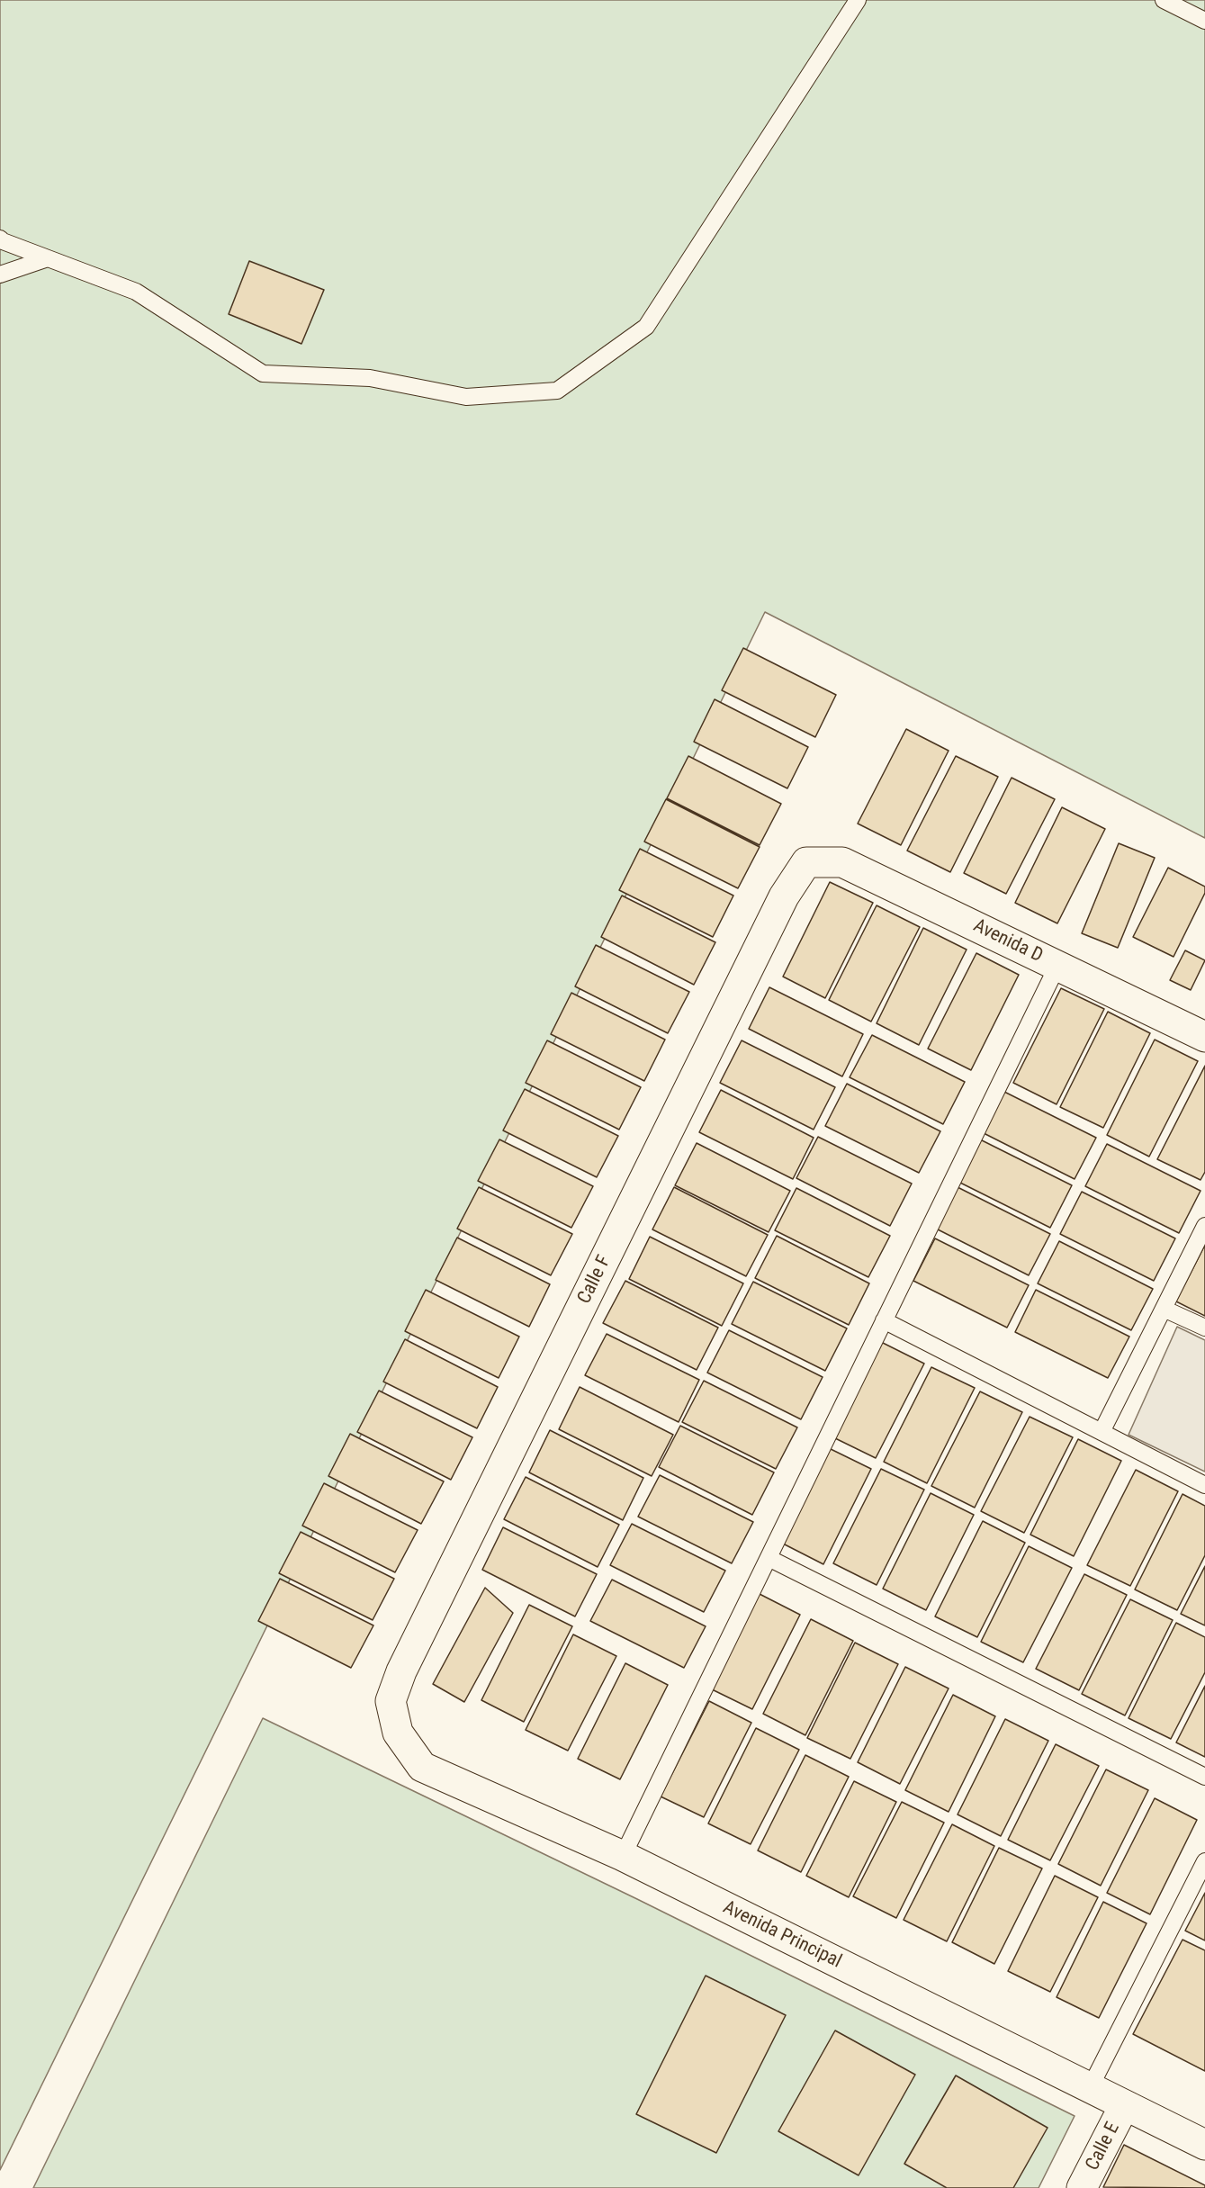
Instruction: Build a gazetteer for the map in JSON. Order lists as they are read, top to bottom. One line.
{"streets":{"street":["Avenida D","Calle F","Avenida Principal","Calle E"]},"crossings":[["Avenida D","Calle F"],["Calle F","Avenida Principal"],["Avenida Principal","Calle E"]]}
